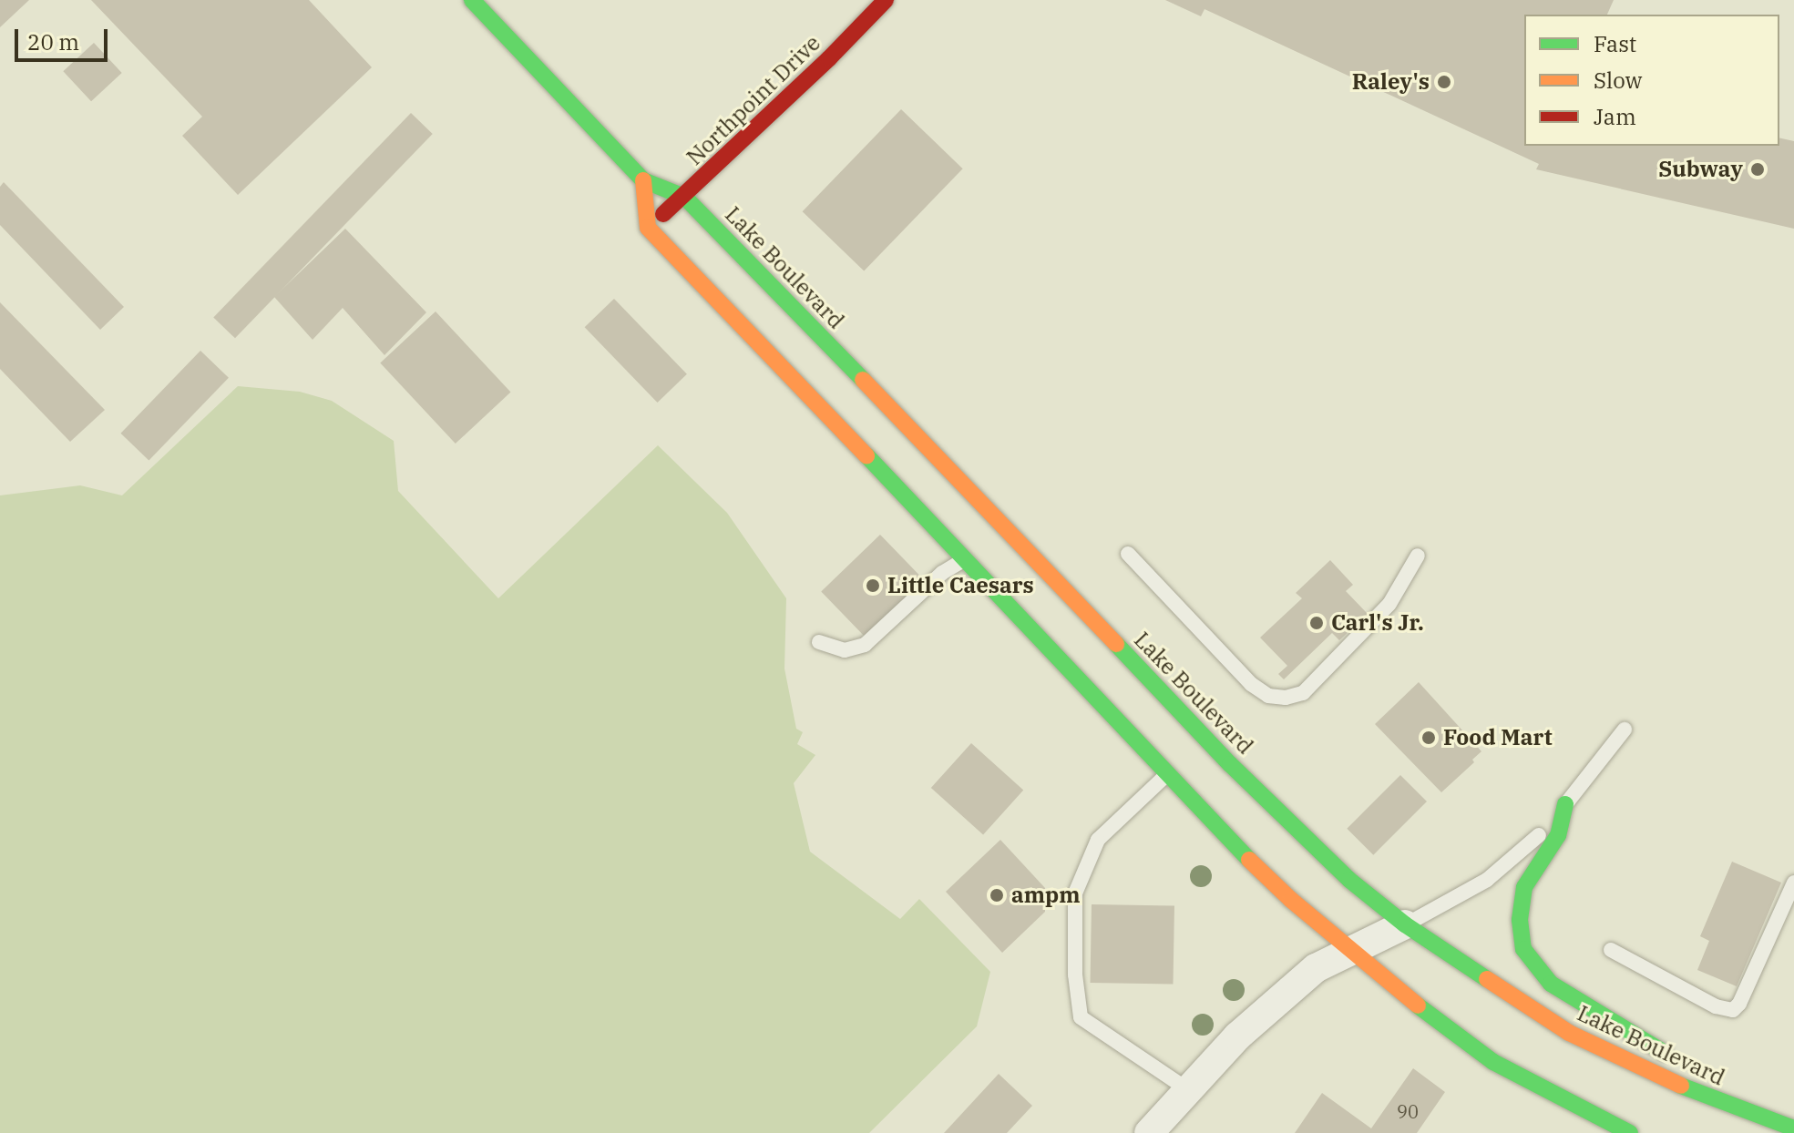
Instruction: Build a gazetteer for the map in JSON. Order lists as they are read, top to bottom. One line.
{"streets":{"main road":["Northpoint Drive","Lake Boulevard"]},"crossings":[["Northpoint Drive","Lake Boulevard"]],"places":["Raley's","Subway","Little Caesars","Carl's Jr.","Food Mart","ampm"],"house_numbers":["90"],"legend":["Fast","Slow","Jam"],"scale_bar":"20 m"}
